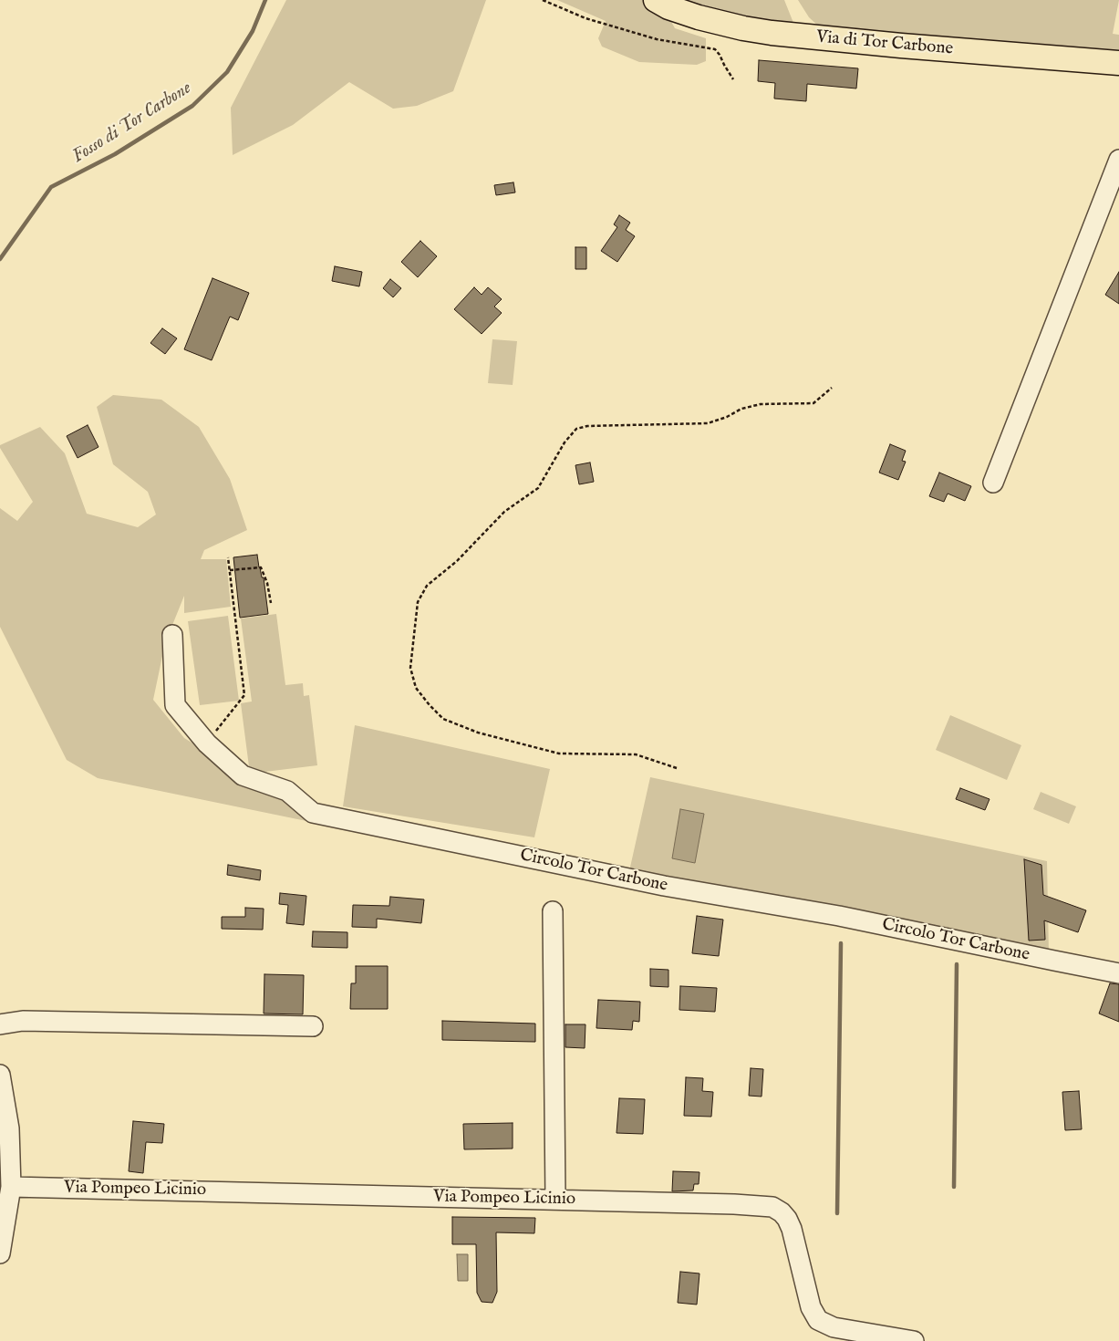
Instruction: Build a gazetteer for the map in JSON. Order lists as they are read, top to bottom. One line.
{"streets":{"main road":["Via di Tor Carbone"],"street":["Circolo Tor Carbone","Via Pompeo Licinio"]},"water":["Fosso di Tor Carbone"]}
